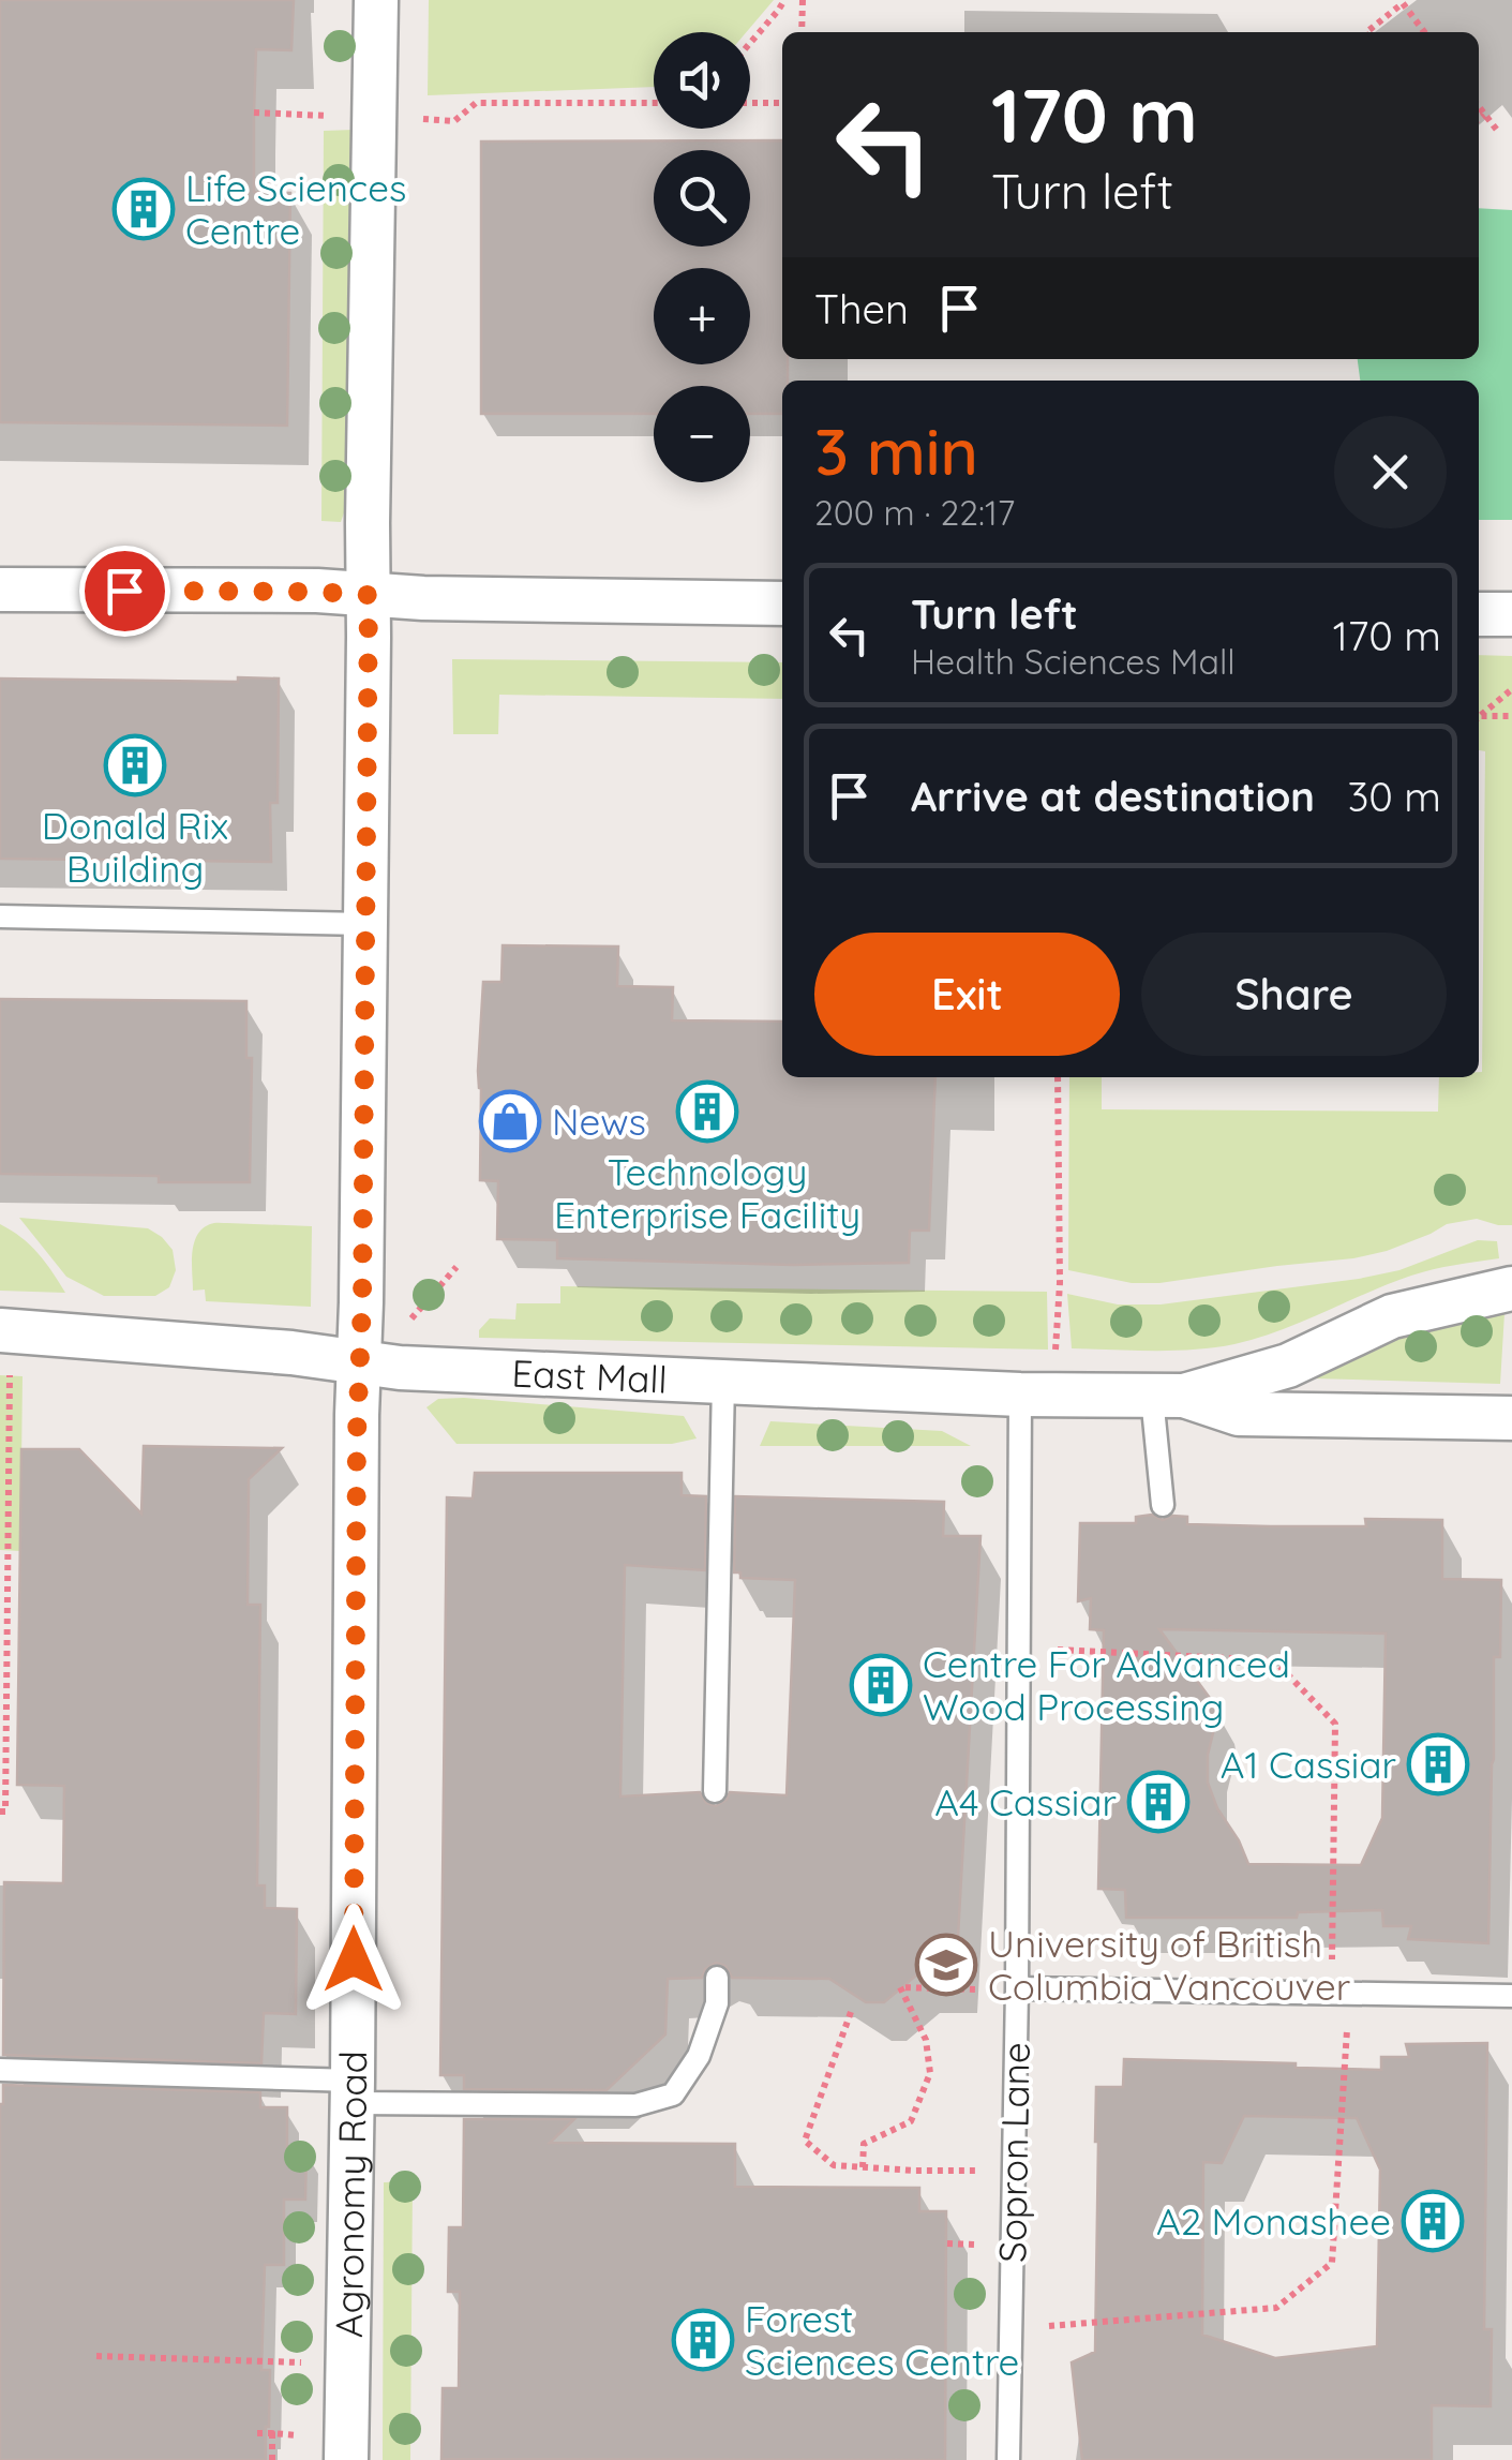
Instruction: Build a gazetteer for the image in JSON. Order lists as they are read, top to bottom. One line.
{"streets":{"street":["East Mall","Agronomy Road"],"lane":["Sopron Lane"]},"crossings":[["East Mall","Sopron Lane"],["East Mall","Agronomy Road"]],"places":{"building":["Life Sciences Centre","Donald Rix Building","Technology Enterprise Facility","Centre For Advanced Wood Processing","A1 Cassiar","A4 Cassiar","A2 Monashee","Forest Sciences Centre"],"shop":["News"],"school or university":["University of British Columbia Vancouver"]},"page":{"map_buttons":["+","−"],"turn":["170 m","Turn left"],"then":"Then","heading":["3 min","200 m · 22:17"],"list":[{"name":"Turn left","note":"Health Sciences Mall","value":"170 m"},{"name":"Arrive at destination","value":"30 m"}],"buttons":["Exit","Share"]}}
